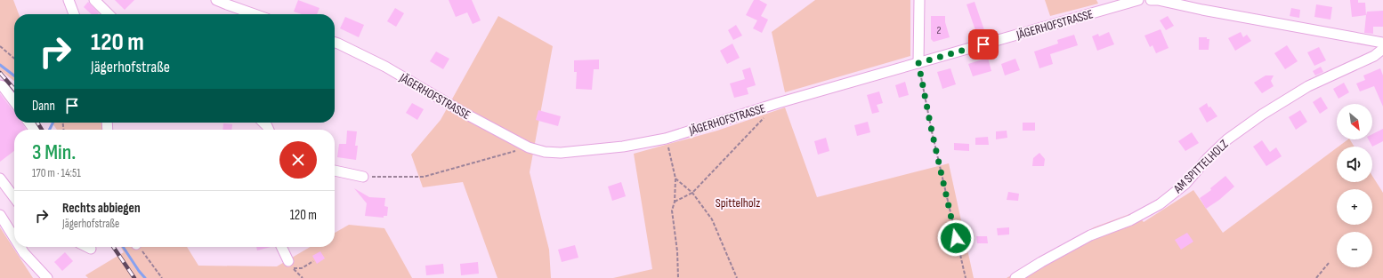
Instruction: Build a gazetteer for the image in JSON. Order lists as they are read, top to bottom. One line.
{"streets":{"street":["JÄGERHOFSTRASSE","AM SPITTELHOLZ"]},"parks":["Spittelholz"],"house_numbers":["2"],"north":"bottom right","page":{"turn":["120 m","Jägerhofstraße"],"then":"Dann","map_buttons":["+","−"],"heading":["3 Min.","170 m · 14:51"],"list":[{"name":"Rechts abbiegen","note":"Jägerhofstraße","value":"120 m"}]}}
